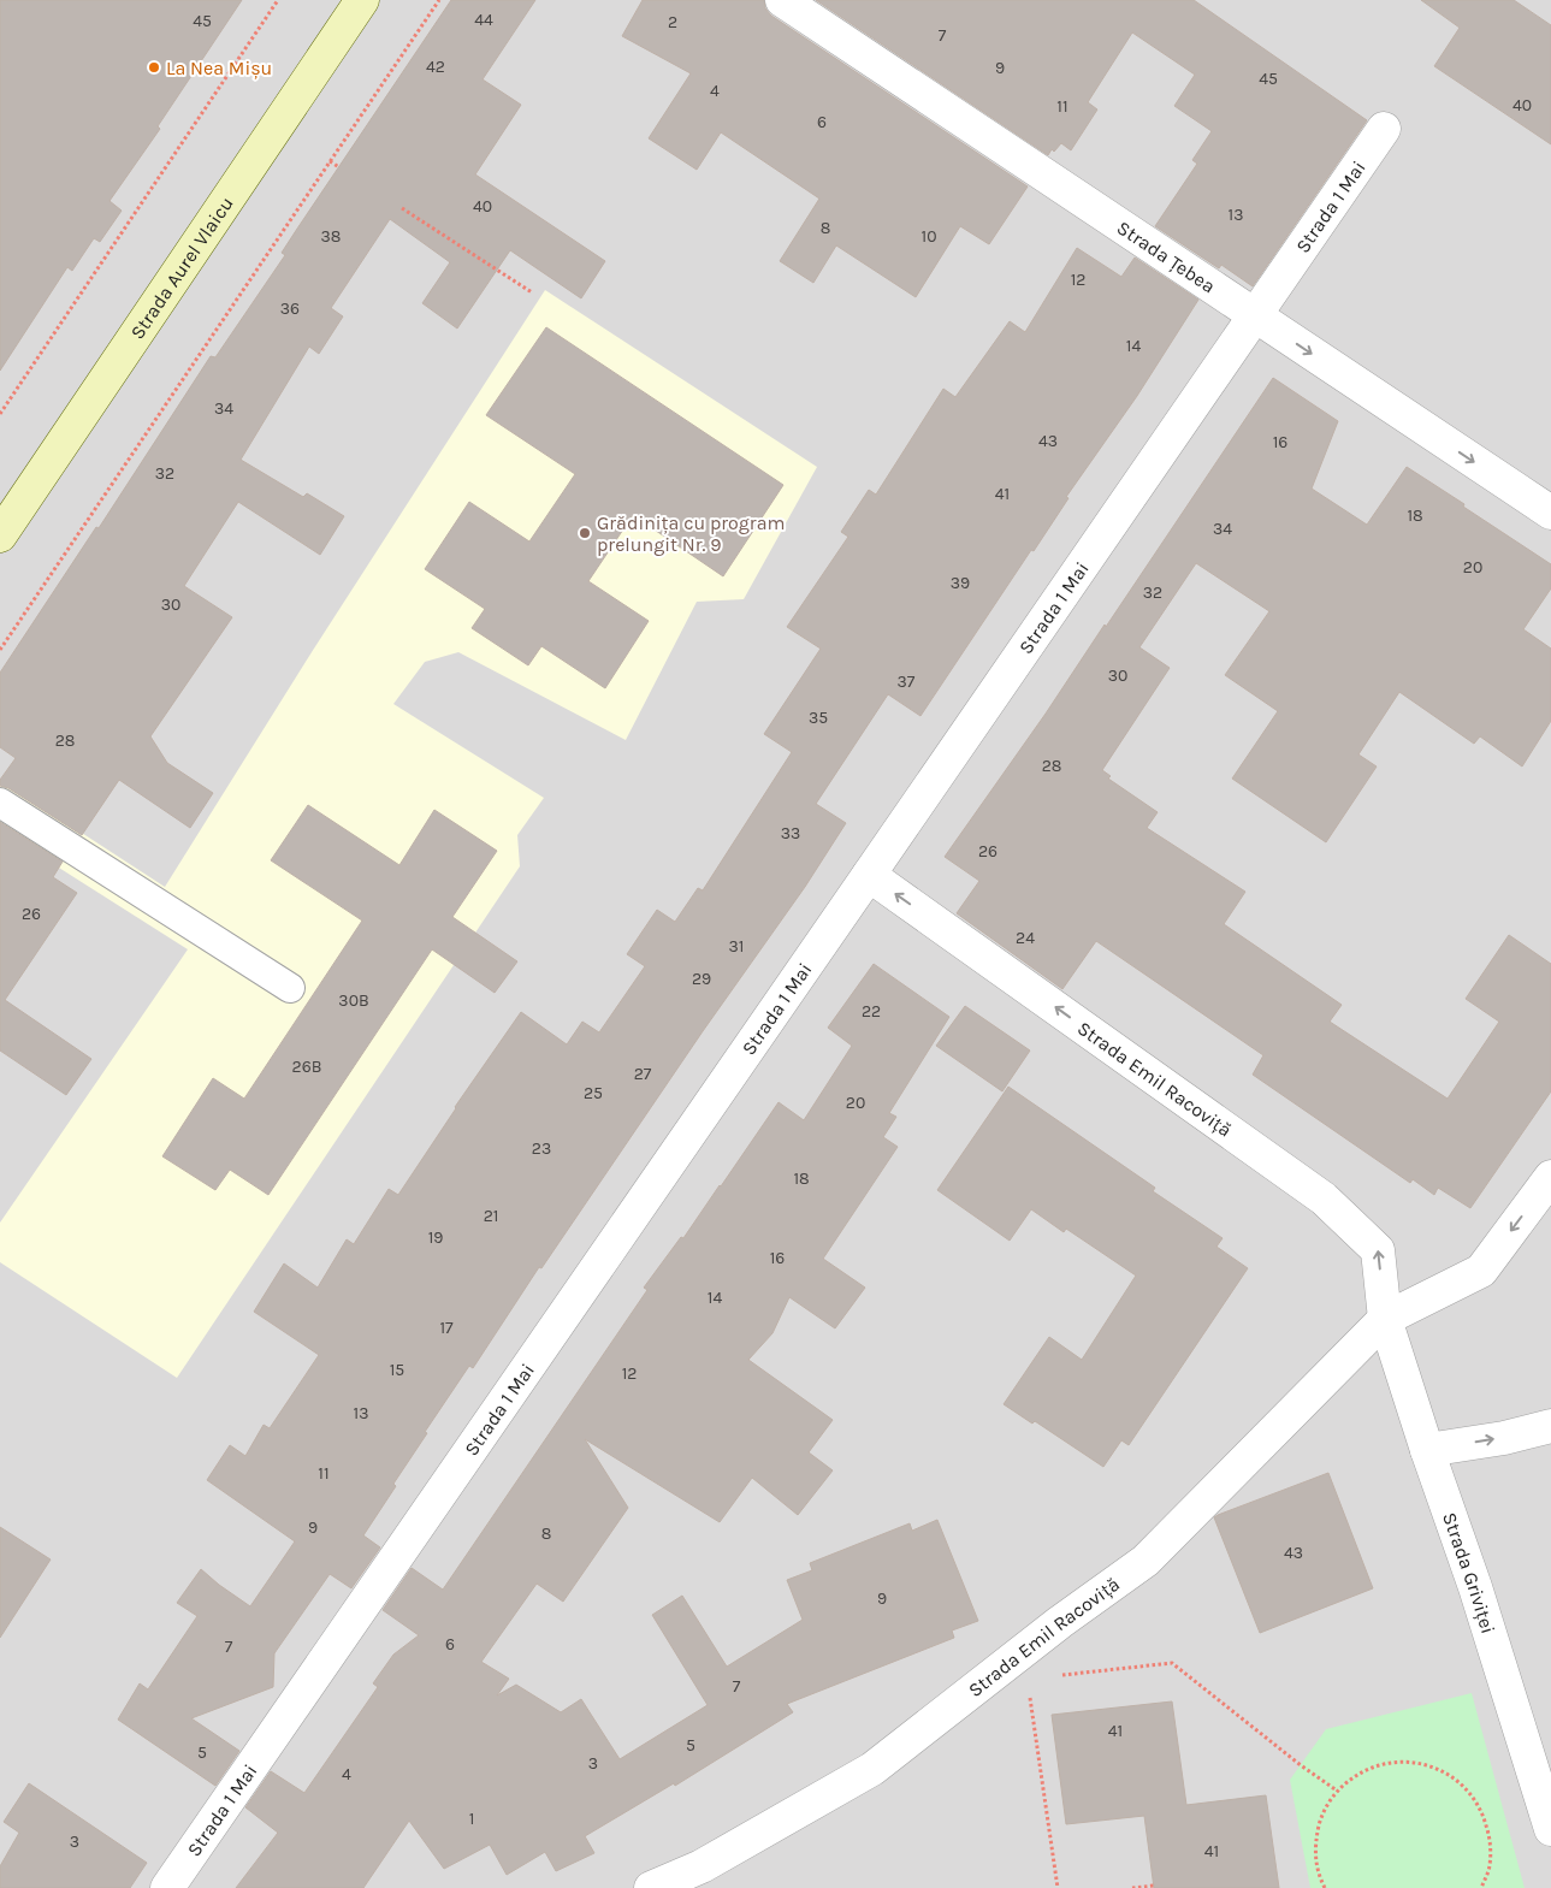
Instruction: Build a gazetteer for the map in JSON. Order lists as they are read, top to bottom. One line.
{"streets":{"main road":["Strada Aurel Vlaicu"],"street":["Strada 1 Mai","Strada Țebea","Strada Emil Racoviță","Strada Griviței"]},"crossings":[["Strada 1 Mai","Strada Țebea"],["Strada 1 Mai","Strada Emil Racoviță"],["Strada Emil Racoviță","Strada Griviței"]],"one_way":["Strada Țebea","Strada Emil Racoviță"],"places":["La Nea Mișu","Grădinița cu program prelungit Nr. 9"],"house_numbers":["44","45","2","7","42","9","45","4","40","11","6","40","13","8","38","10","12","36","14","34","43","16","32","41","18","34","20","39","32","30","30","37","35","28","28","33","26","26","24","31","29","30B","22","26B","27","25","20","23","18","21","19","16","14","17","15","12","13","11","9","8","43","9","6","7","7","41","5","5","3","4","1","3","41"]}
